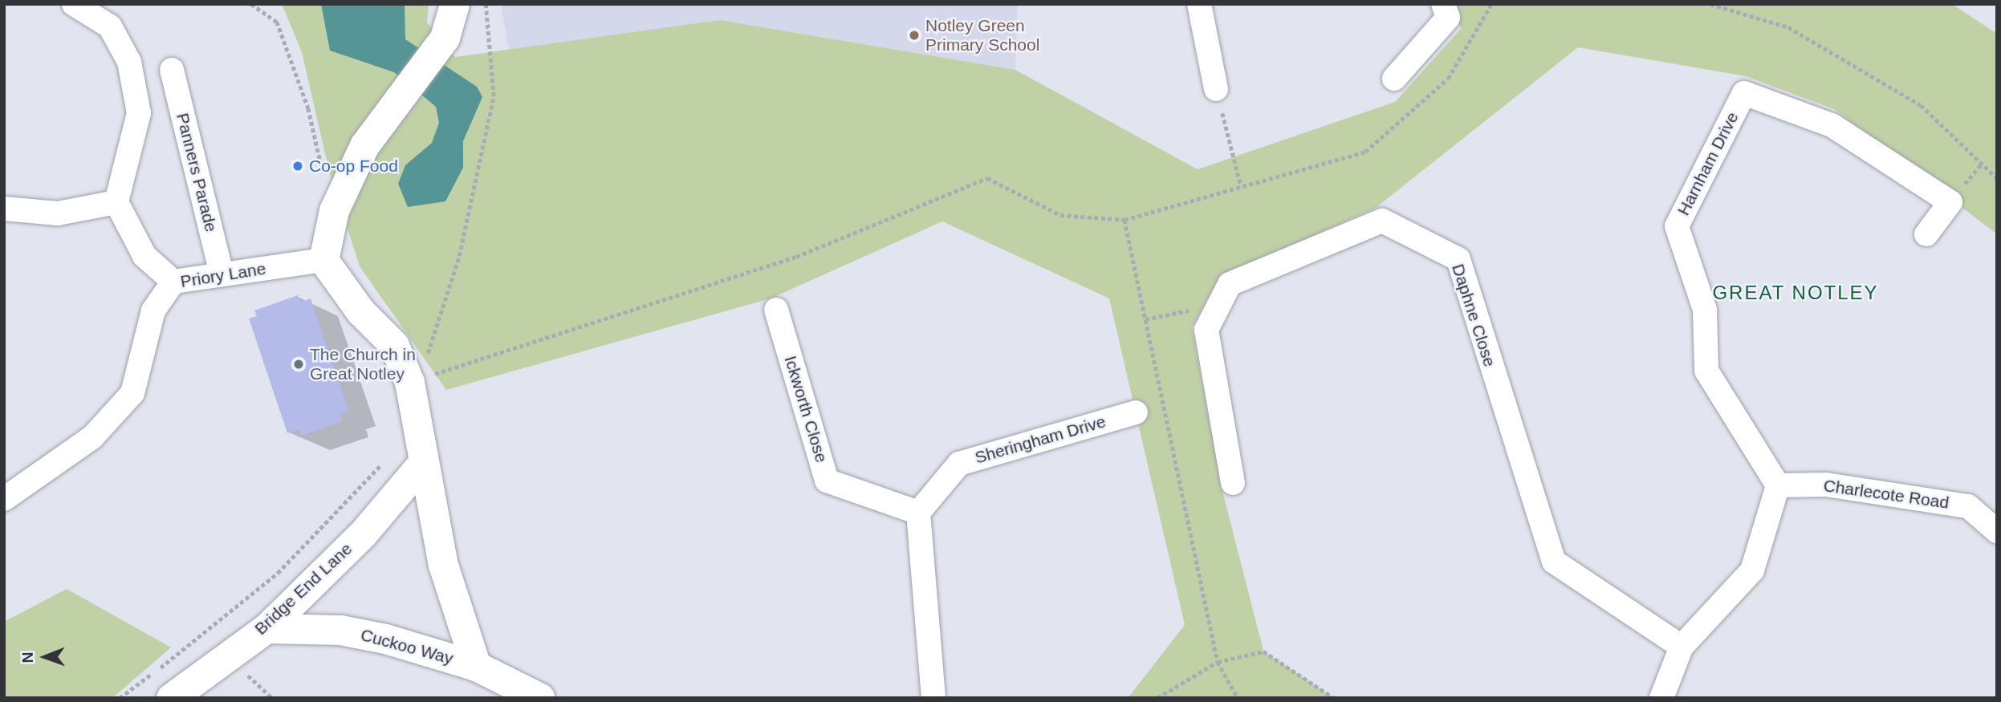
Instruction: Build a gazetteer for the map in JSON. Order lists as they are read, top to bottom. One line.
{"streets":{"street":["Harnham Drive","Panners Parade","Priory Lane","Daphne Close","Ickworth Close","Sheringham Drive","Charlecote Road","Bridge End Lane","Cuckoo Way"]},"crossings":[["Harnham Drive","Charlecote Road"],["Panners Parade","Priory Lane"],["Ickworth Close","Sheringham Drive"],["Bridge End Lane","Cuckoo Way"]],"districts":["GREAT NOTLEY"],"places":["Notley Green Primary School","Co-op Food","The Church in Great Notley"],"north":"left"}
